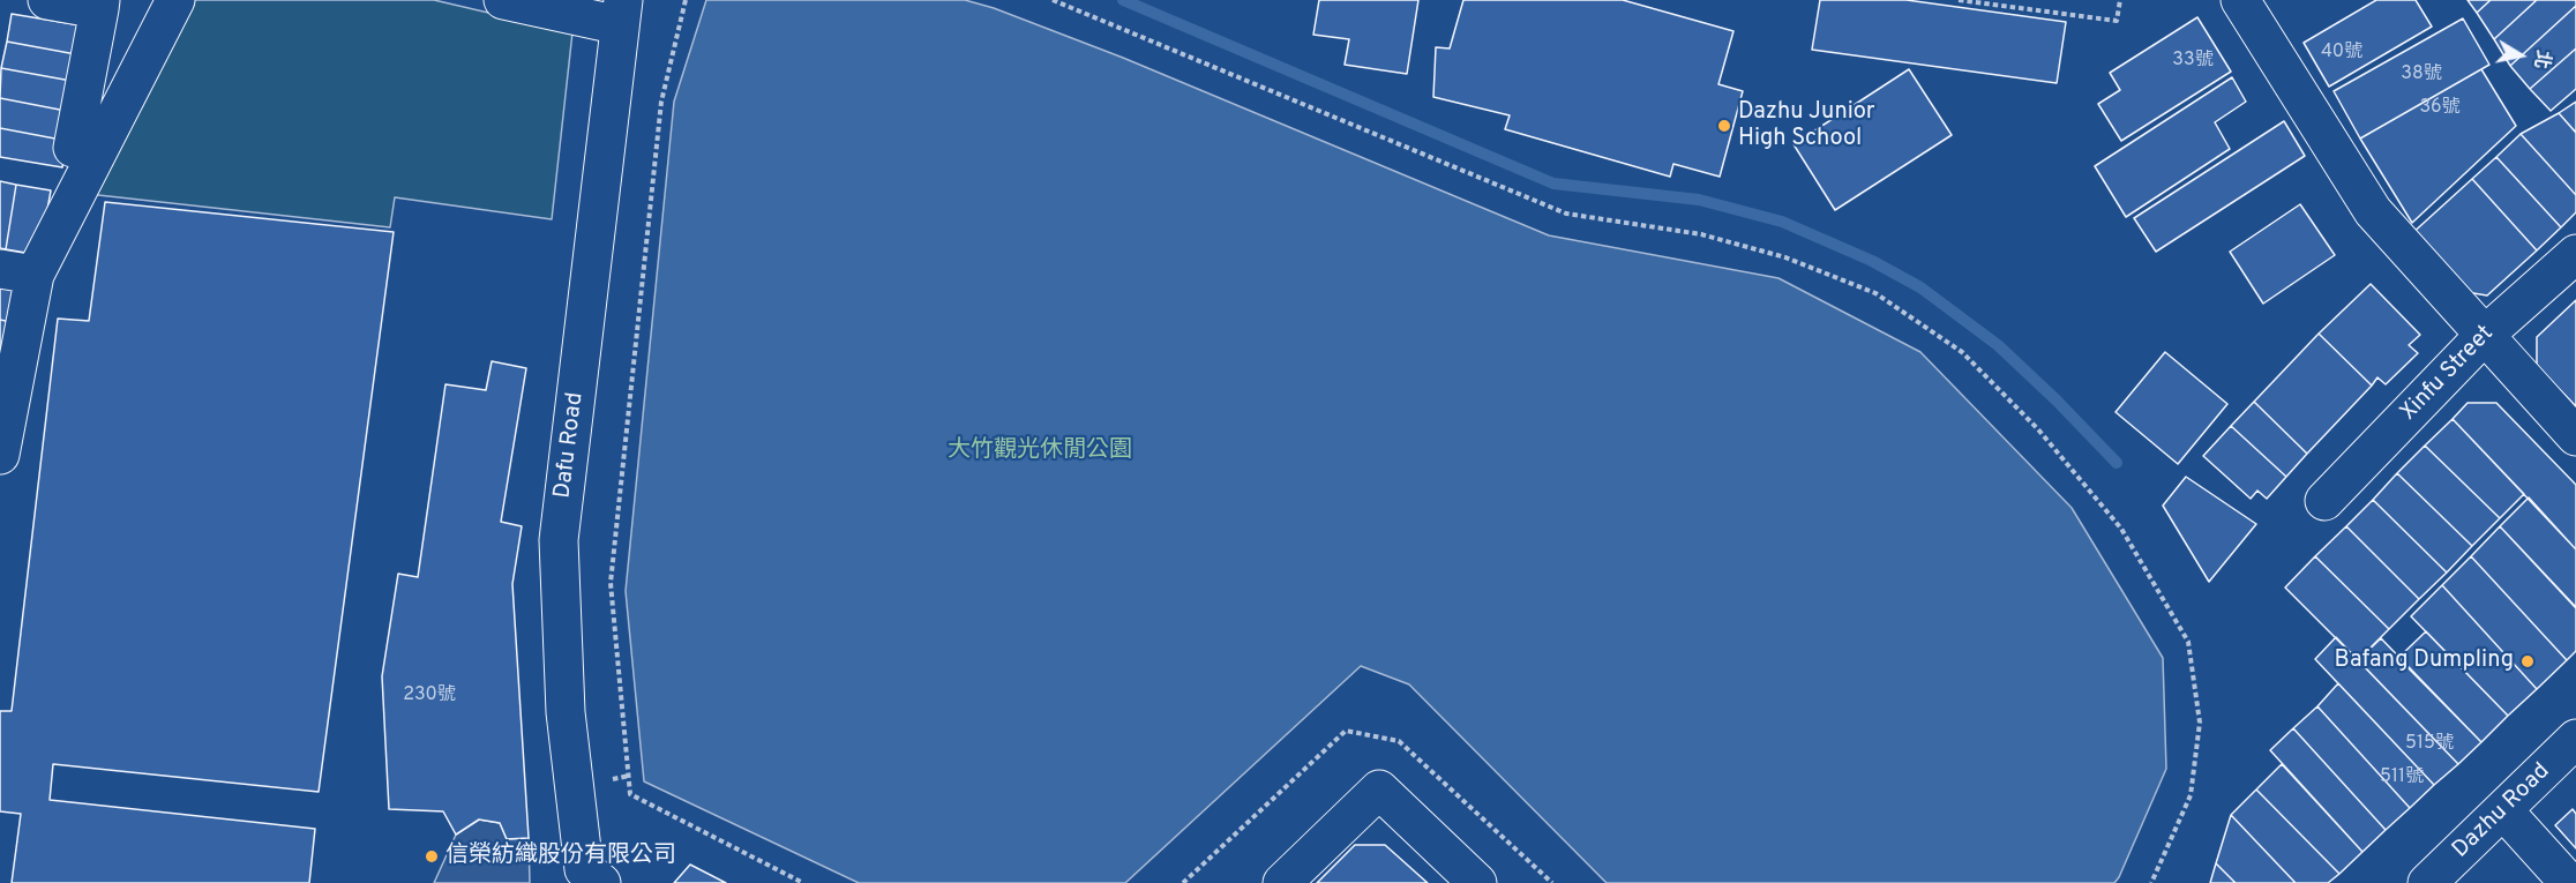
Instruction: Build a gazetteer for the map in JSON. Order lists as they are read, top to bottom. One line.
{"streets":{"street":["Xinfu Street","Dafu Road","Dazhu Road"]},"parks":["大竹觀光休閒公園"],"places":["Dazhu Junior High School","Bafang Dumpling","信榮紡織股份有限公司"],"house_numbers":["40號","33號","38號","36號","230號","515號","511號"],"north":"right"}
